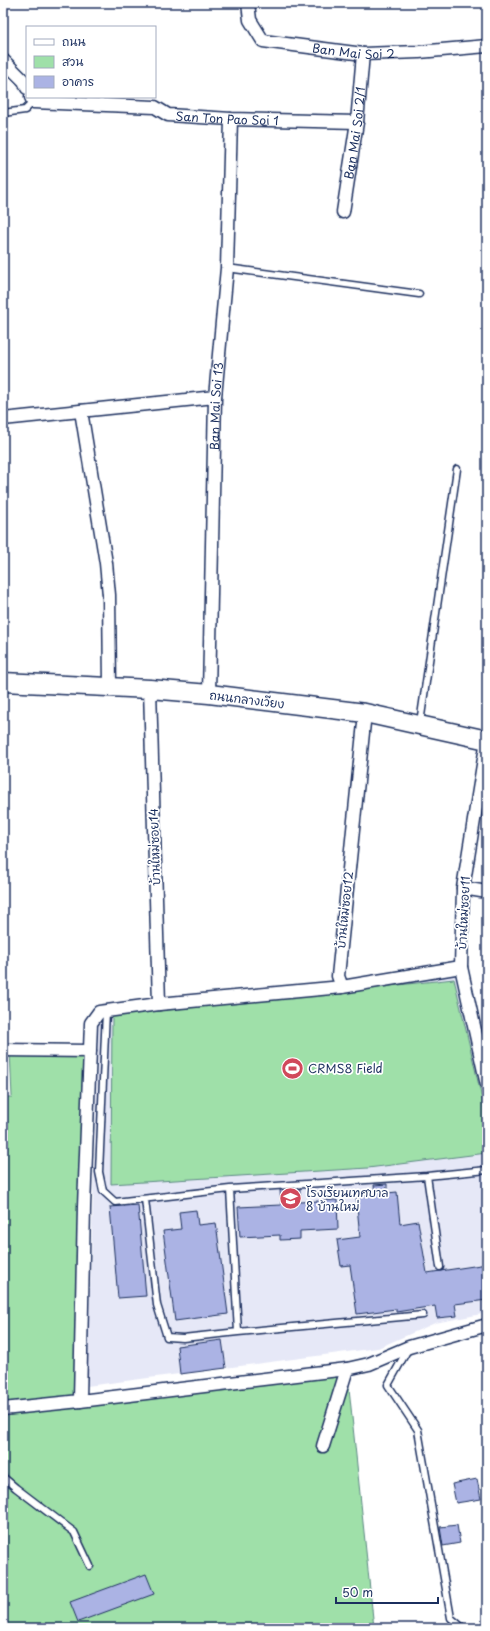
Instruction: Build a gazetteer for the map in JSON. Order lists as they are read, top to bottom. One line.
{"streets":{"main road":["ถนนกลางเวียง"],"street":["Ban Mai Soi 2","San Ton Pao Soi 1","Ban Mai Soi 2/1","Ban Mai Soi 13","บ้านใหม่ซอย14","บ้านใหม่ซอย12","บ้านใหม่ซอย11"]},"crossings":[["Ban Mai Soi 2","Ban Mai Soi 2/1"],["San Ton Pao Soi 1","Ban Mai Soi 2/1"],["San Ton Pao Soi 1","Ban Mai Soi 13"],["Ban Mai Soi 13","ถนนกลางเวียง"],["ถนนกลางเวียง","บ้านใหม่ซอย14"],["ถนนกลางเวียง","บ้านใหม่ซอย12"],["ถนนกลางเวียง","บ้านใหม่ซอย11"]],"places":{"sports":["CRMS8 Field"],"school or university":["โรงเรียนเทศบาล 8 บ้านใหม่"]},"legend":["ถนน","สวน","อาคาร"],"scale_bar":"50 m"}
